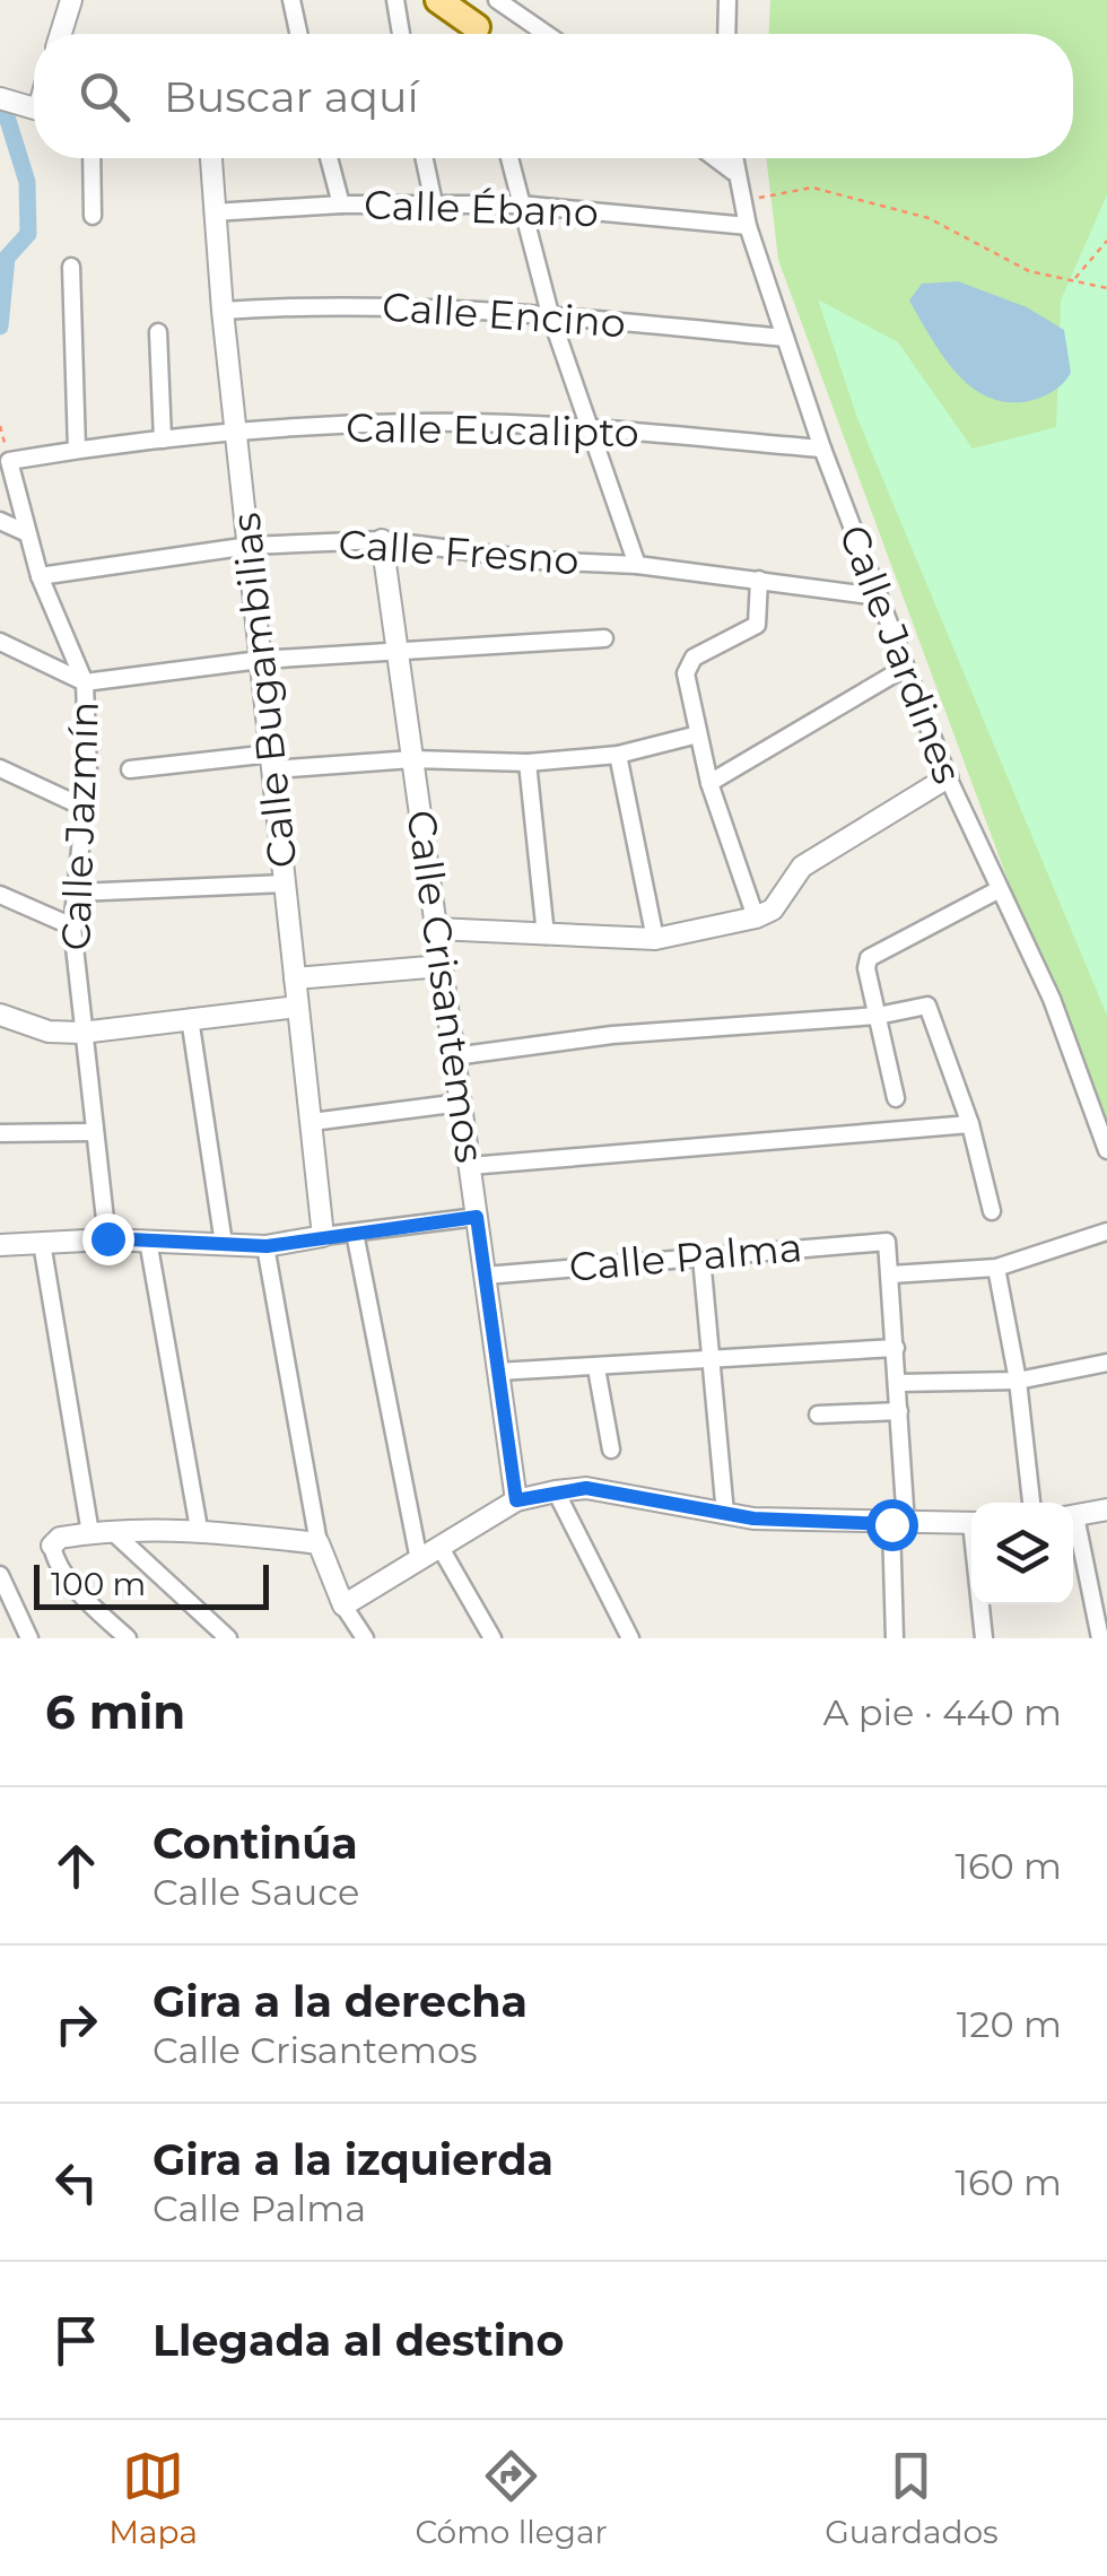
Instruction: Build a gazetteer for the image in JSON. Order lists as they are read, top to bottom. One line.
{"streets":{"street":["Calle Ébano","Calle Encino","Calle Eucalipto","Calle Fresno","Calle Jardines","Calle Bugambilias","Calle Jazmín","Calle Crisantemos","Calle Palma"]},"crossings":[["Calle Ébano","Calle Jardines"],["Calle Ébano","Calle Bugambilias"],["Calle Encino","Calle Jardines"],["Calle Encino","Calle Bugambilias"],["Calle Eucalipto","Calle Jardines"],["Calle Eucalipto","Calle Bugambilias"],["Calle Eucalipto","Calle Jazmín"],["Calle Fresno","Calle Jardines"],["Calle Fresno","Calle Bugambilias"],["Calle Fresno","Calle Jazmín"],["Calle Fresno","Calle Crisantemos"],["Calle Crisantemos","Calle Palma"]],"scale_bar":"100 m","page":{"search":"Buscar aquí","scale":"100 m","heading":["6 min","A pie · 440 m"],"list":[["Continúa","Calle Sauce","160 m"],["Gira a la derecha","Calle Crisantemos","120 m"],["Gira a la izquierda","Calle Palma","160 m"],"Llegada al destino"],"nav":["Mapa","Cómo llegar","Guardados"]}}
